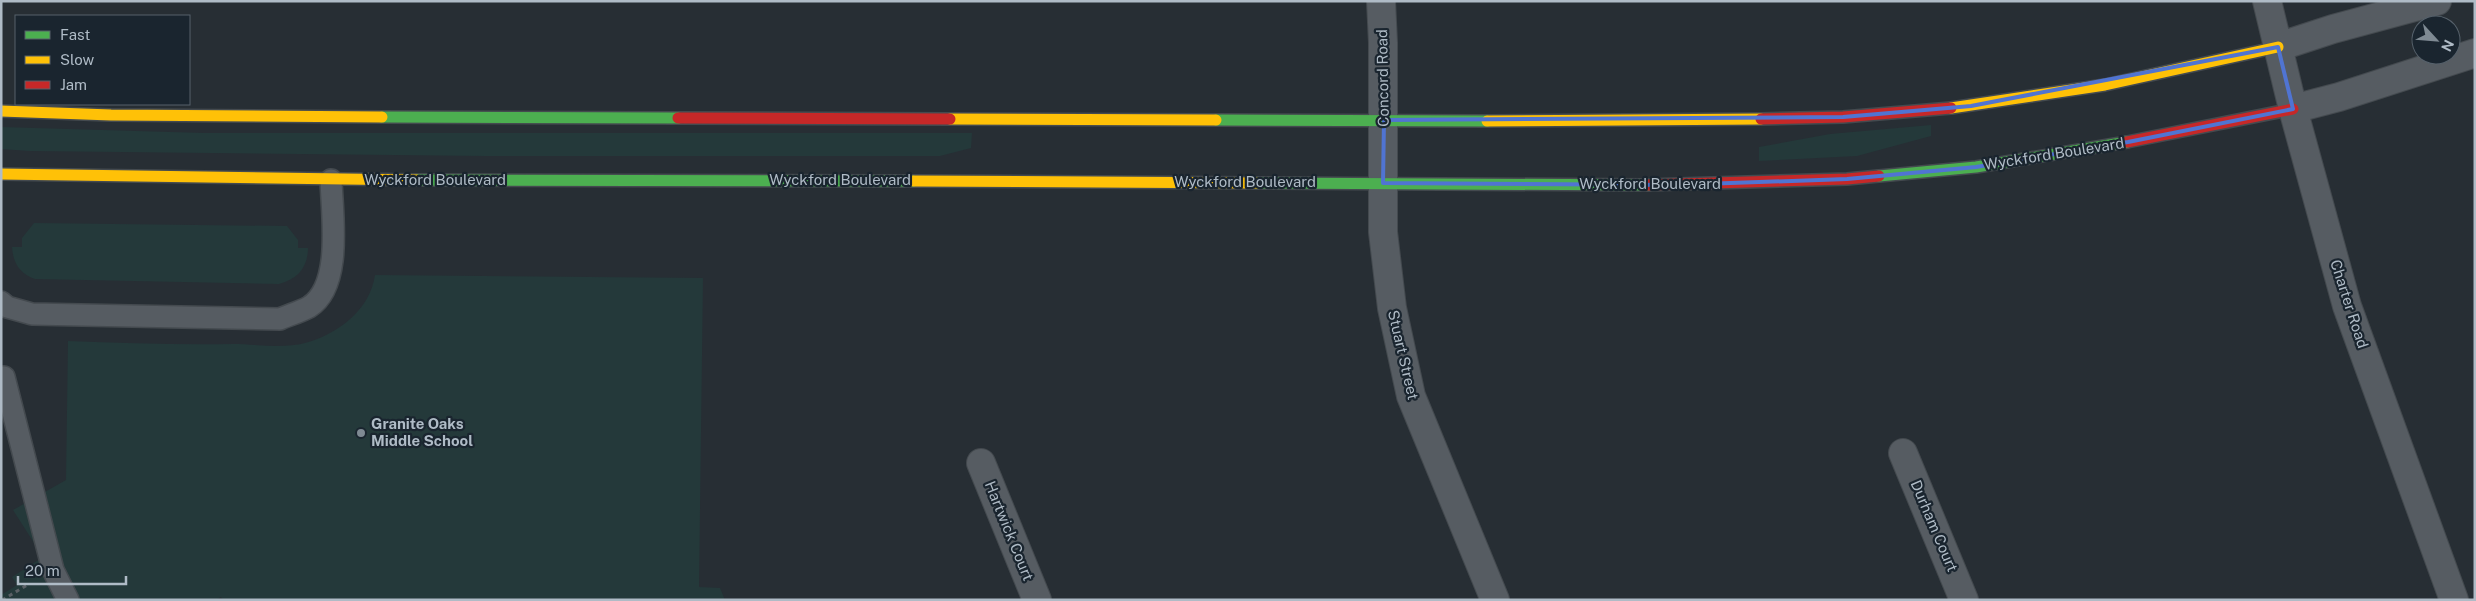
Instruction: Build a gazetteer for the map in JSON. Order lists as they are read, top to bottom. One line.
{"streets":{"street":["Concord Road","Wyckford Boulevard","Charter Road","Stuart Street","Durham Court","Hartwick Court"]},"crossings":[["Concord Road","Stuart Street"],["Wyckford Boulevard","Charter Road"],["Wyckford Boulevard","Stuart Street"]],"places":["Granite Oaks Middle School"],"legend":["Fast","Slow","Jam"],"scale_bar":"20 m","north":"bottom right"}
